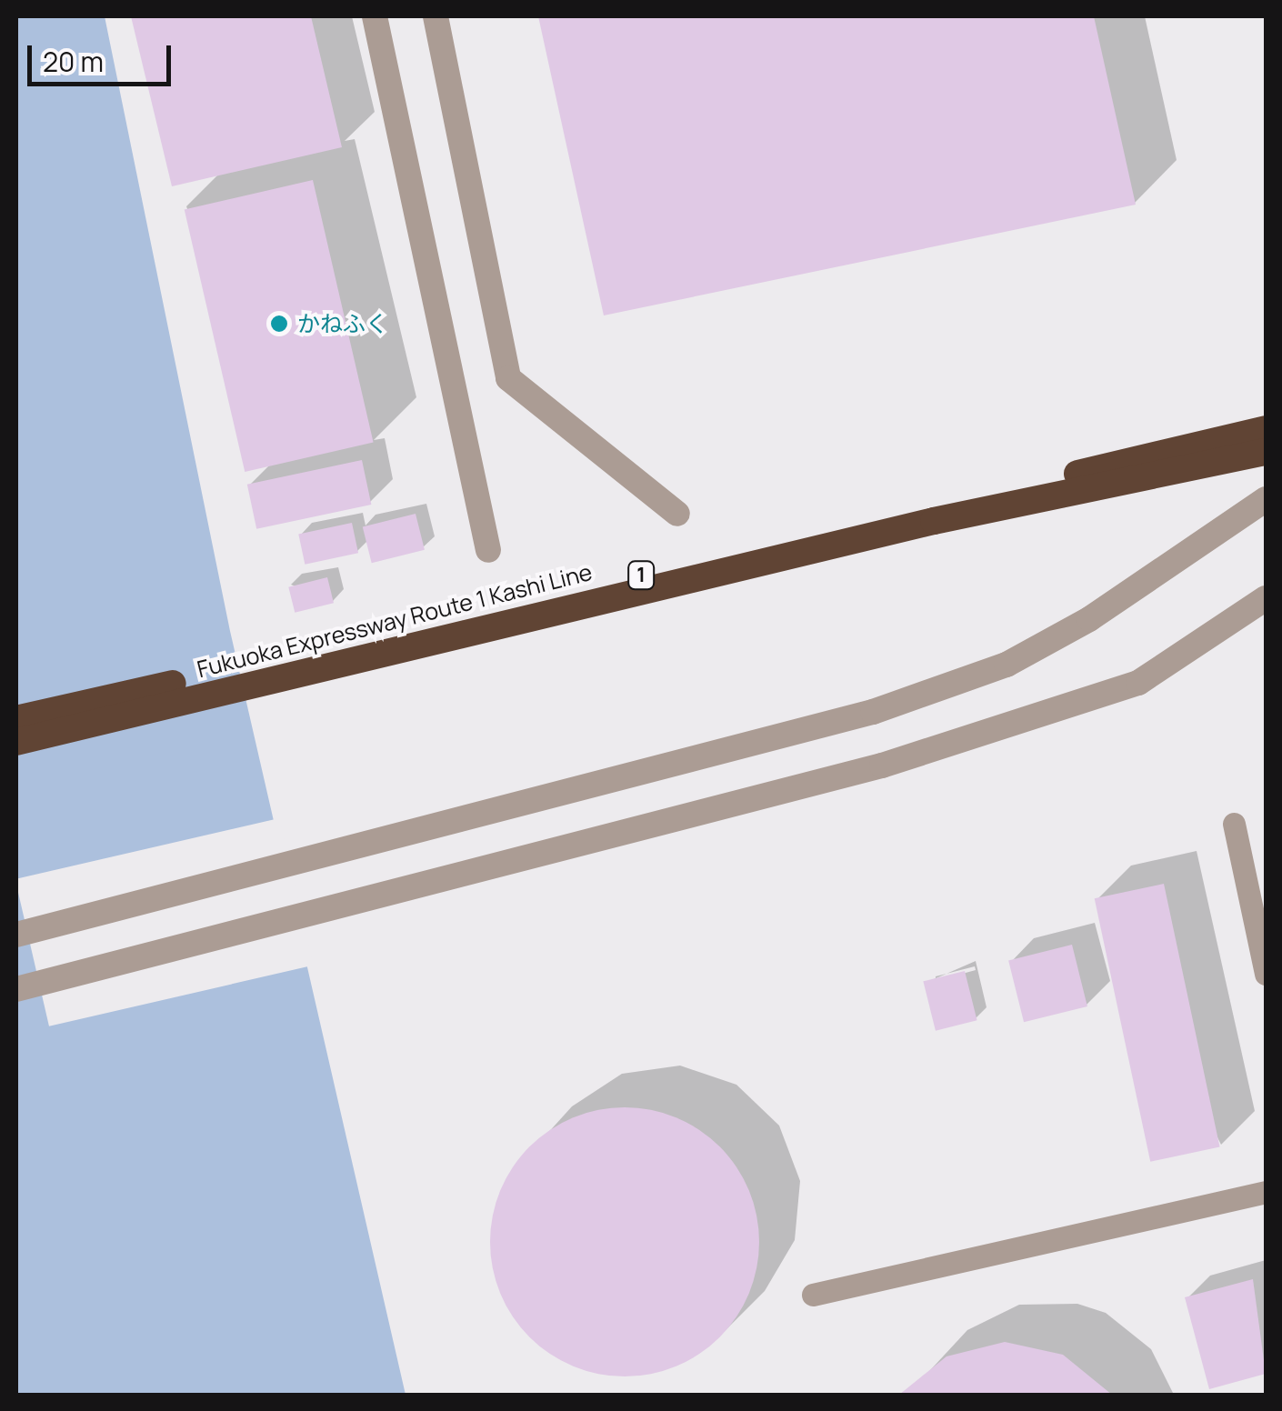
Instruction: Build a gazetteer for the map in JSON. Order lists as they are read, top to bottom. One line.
{"streets":{"highway":["1","Fukuoka Expressway Route 1 Kashi Line"]},"places":["かねふく"],"scale_bar":"20 m"}
